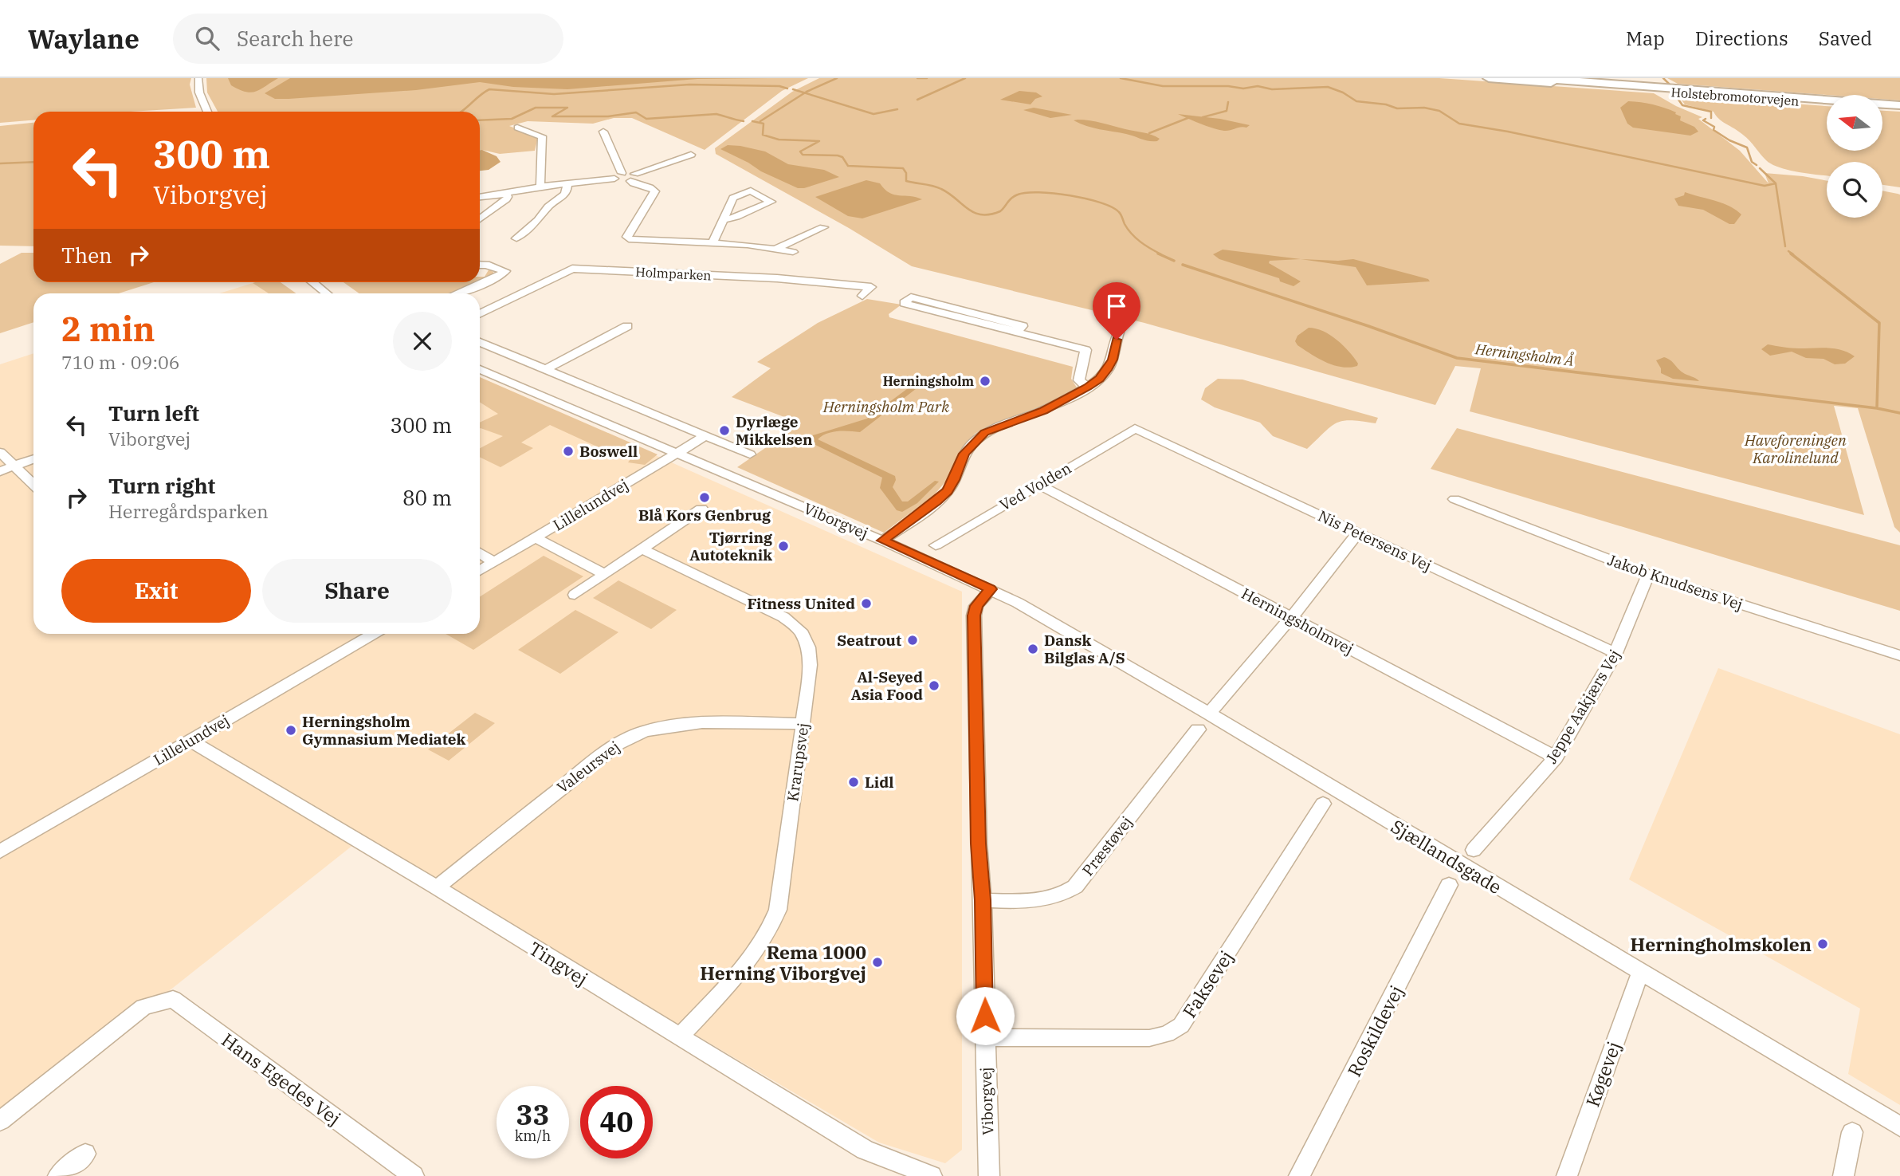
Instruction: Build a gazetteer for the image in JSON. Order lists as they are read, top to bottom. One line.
{"streets":{"highway":["Holstebromotorvejen"],"street":["Holmparken","Ved Volden","Lillelundvej","Viborgvej","Nis Petersens Vej","Jakob Knudsens Vej","Herningsholmvej","Jeppe Aakjærs Vej","Krarupsvej","Valeursvej","Præstøvej","Sjællandsgade","Tingvej","Faksevej","Roskildevej","Køgevej","Hans Egedes Vej"]},"crossings":[["Ved Volden","Nis Petersens Vej"],["Ved Volden","Herningsholmvej"],["Lillelundvej","Viborgvej"],["Lillelundvej","Tingvej"],["Viborgvej","Præstøvej"],["Viborgvej","Sjællandsgade"],["Viborgvej","Faksevej"],["Nis Petersens Vej","Jeppe Aakjærs Vej"],["Jakob Knudsens Vej","Jeppe Aakjærs Vej"],["Herningsholmvej","Jeppe Aakjærs Vej"],["Krarupsvej","Valeursvej"],["Krarupsvej","Tingvej"],["Valeursvej","Tingvej"],["Sjællandsgade","Køgevej"]],"water":["Herningsholm Å"],"parks":["Herningsholm Park","Haveforeningen Karolinelund"],"places":["Herningsholm","Dyrlæge Mikkelsen","Boswell","Blå Kors Genbrug","Tjørring Autoteknik","Fitness United","Seatrout","Dansk Bilglas A/S","Al-Seyed Asia Food","Herningsholm Gymnasium Mediatek","Lidl","Herningholmskolen","Rema 1000 Herning Viborgvej"],"north":"left","page":{"header":"Waylane","search":"Search here","nav":["Map","Directions","Saved"],"turn":["300 m","Viborgvej"],"then":"Then","heading":["2 min","710 m · 09:06"],"list":[{"name":"Turn left","note":"Viborgvej","value":"300 m"},{"name":"Turn right","note":"Herregårdsparken","value":"80 m"}],"buttons":["Exit","Share"],"speed":"33 km/h","limit":"40"}}
